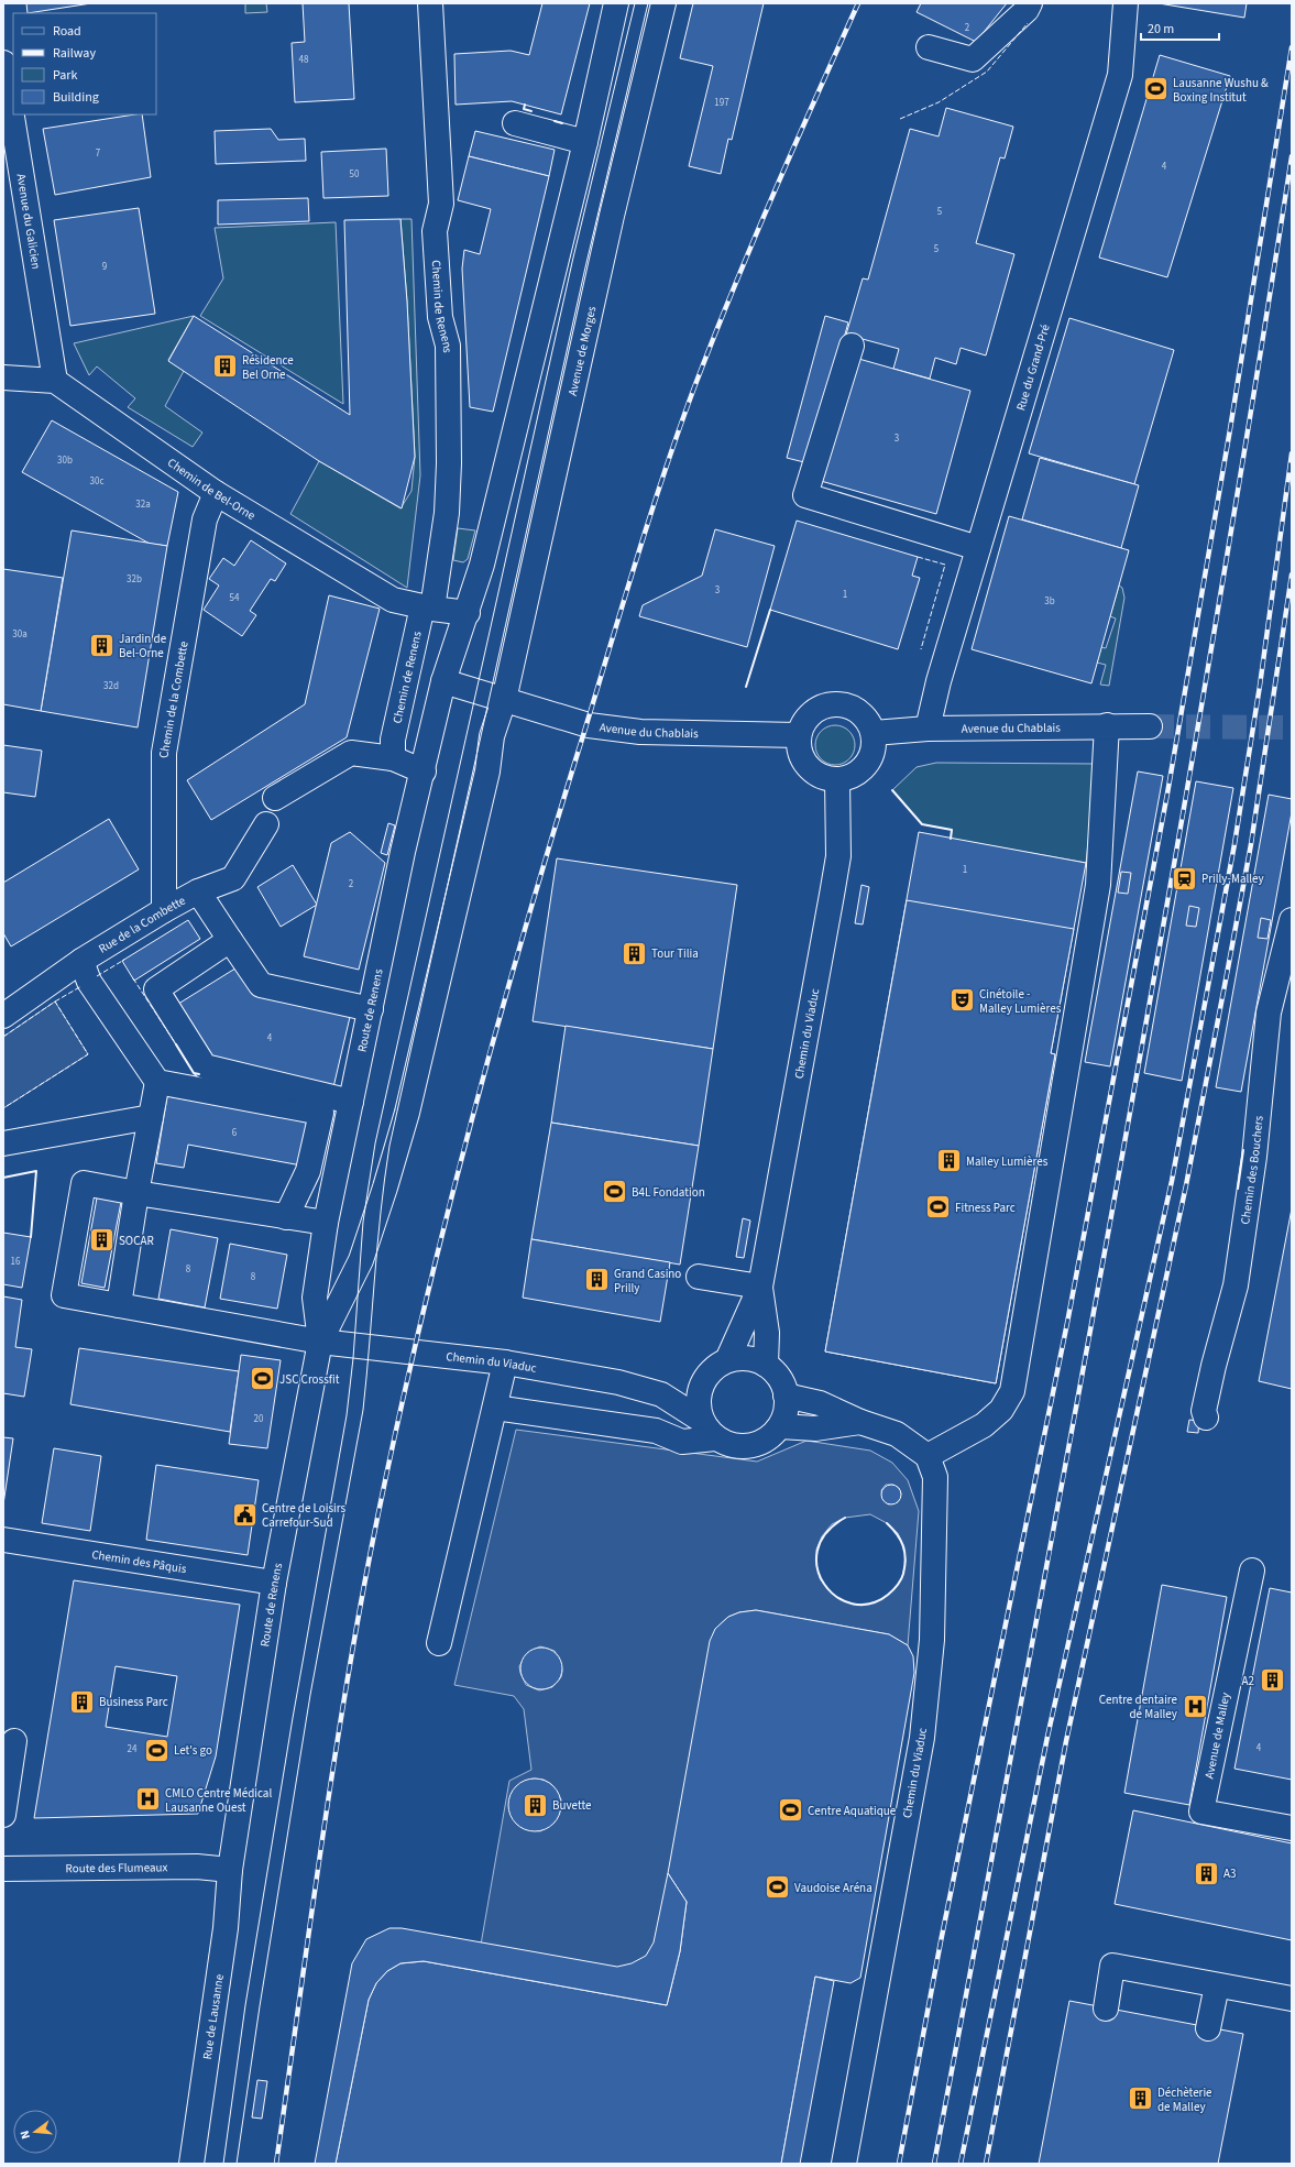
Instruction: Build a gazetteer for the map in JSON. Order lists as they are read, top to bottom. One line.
{"streets":{"street":["Avenue du Galicien","Chemin de Renens","Avenue de Morges","Rue du Grand-Pré","Chemin de Bel-Orne","Chemin de la Combette","Avenue du Chablais","Rue de la Combette","Route de Renens","Chemin du Viaduc","Chemin des Bouchers","Chemin des Pâquis","Avenue de Malley","Route des Flumeaux","Rue de Lausanne"]},"crossings":[["Avenue du Galicien","Chemin de Bel-Orne"],["Chemin de Renens","Chemin de Bel-Orne"],["Avenue de Morges","Avenue du Chablais"],["Avenue de Morges","Route de Renens"],["Rue du Grand-Pré","Avenue du Chablais"],["Chemin de Bel-Orne","Chemin de la Combette"],["Chemin de la Combette","Rue de la Combette"],["Avenue du Chablais","Route de Renens"],["Avenue du Chablais","Chemin du Viaduc"],["Route de Renens","Chemin du Viaduc"],["Route de Renens","Chemin des Pâquis"],["Route de Renens","Route des Flumeaux"],["Route de Renens","Rue de Lausanne"],["Route des Flumeaux","Rue de Lausanne"]],"places":{"sports":["Lausanne Wushu & Boxing Institut","B4L Fondation","Fitness Parc","JSC Crossfit","Let's go","Centre Aquatique","Vaudoise Aréna"],"building":["Résidence Bel Orne","Jardin de Bel-Orne","Tour Tilia","Malley Lumières","SOCAR","Grand Casino Prilly","A2","Business Parc","Buvette","A3","Déchèterie de Malley"],"station":["Prilly-Malley"],"theatre":["Cinétoile - Malley Lumières"],"public building":["Centre de Loisirs Carrefour-Sud"],"hospital":["Centre dentaire de Malley","CMLO Centre Médical Lausanne Ouest"]},"house_numbers":["2","48","197","7","4","50","5","5","9","3","30b","30c","32a","32b","3","1","54","3b","30a","32d","1","2","4","6","16","8","8","20","4","24"],"legend":["Road","Railway","Park","Building"],"scale_bar":"20 m","north":"left"}
